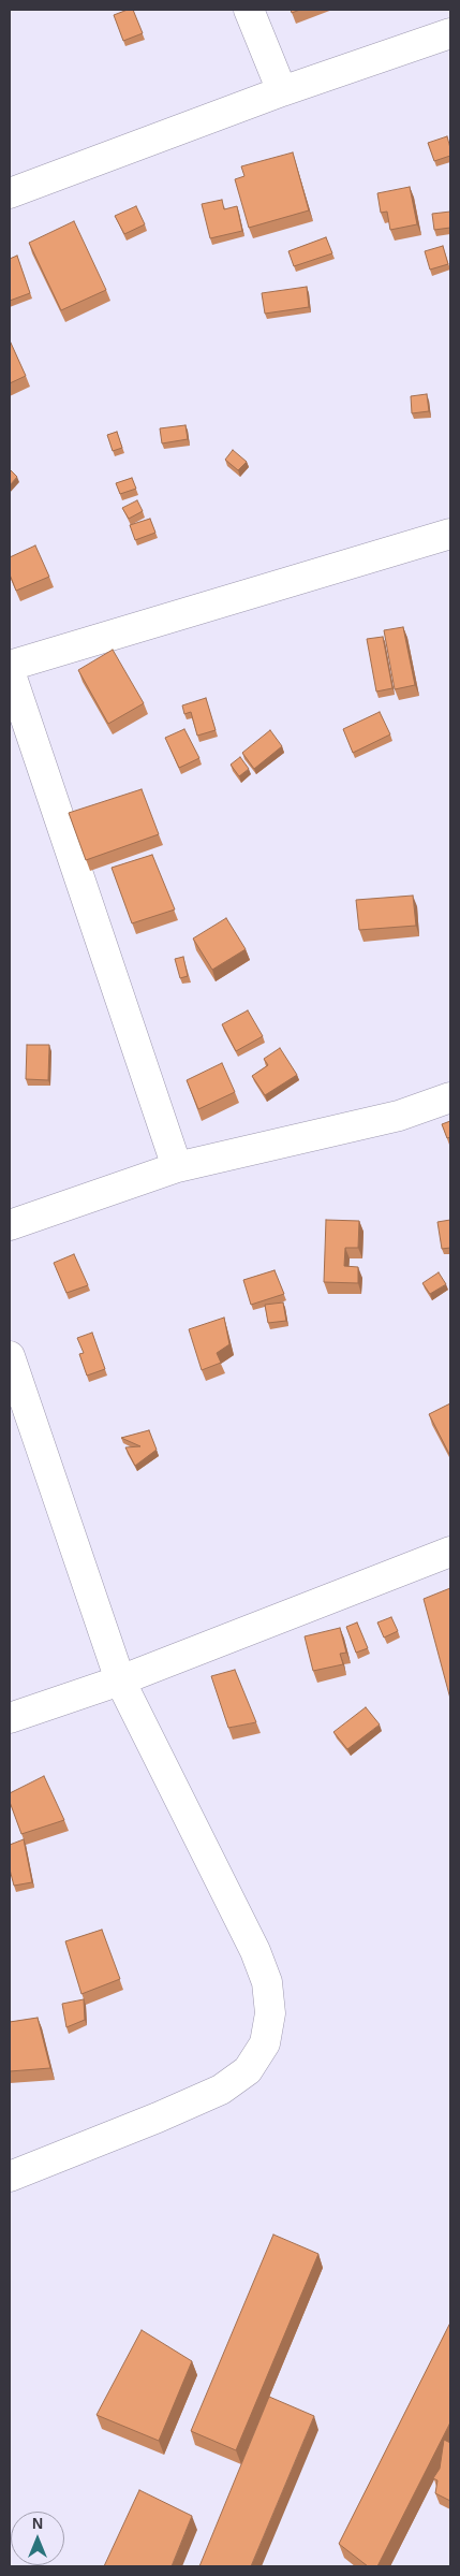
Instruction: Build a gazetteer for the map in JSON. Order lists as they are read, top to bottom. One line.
{"north":"top"}
